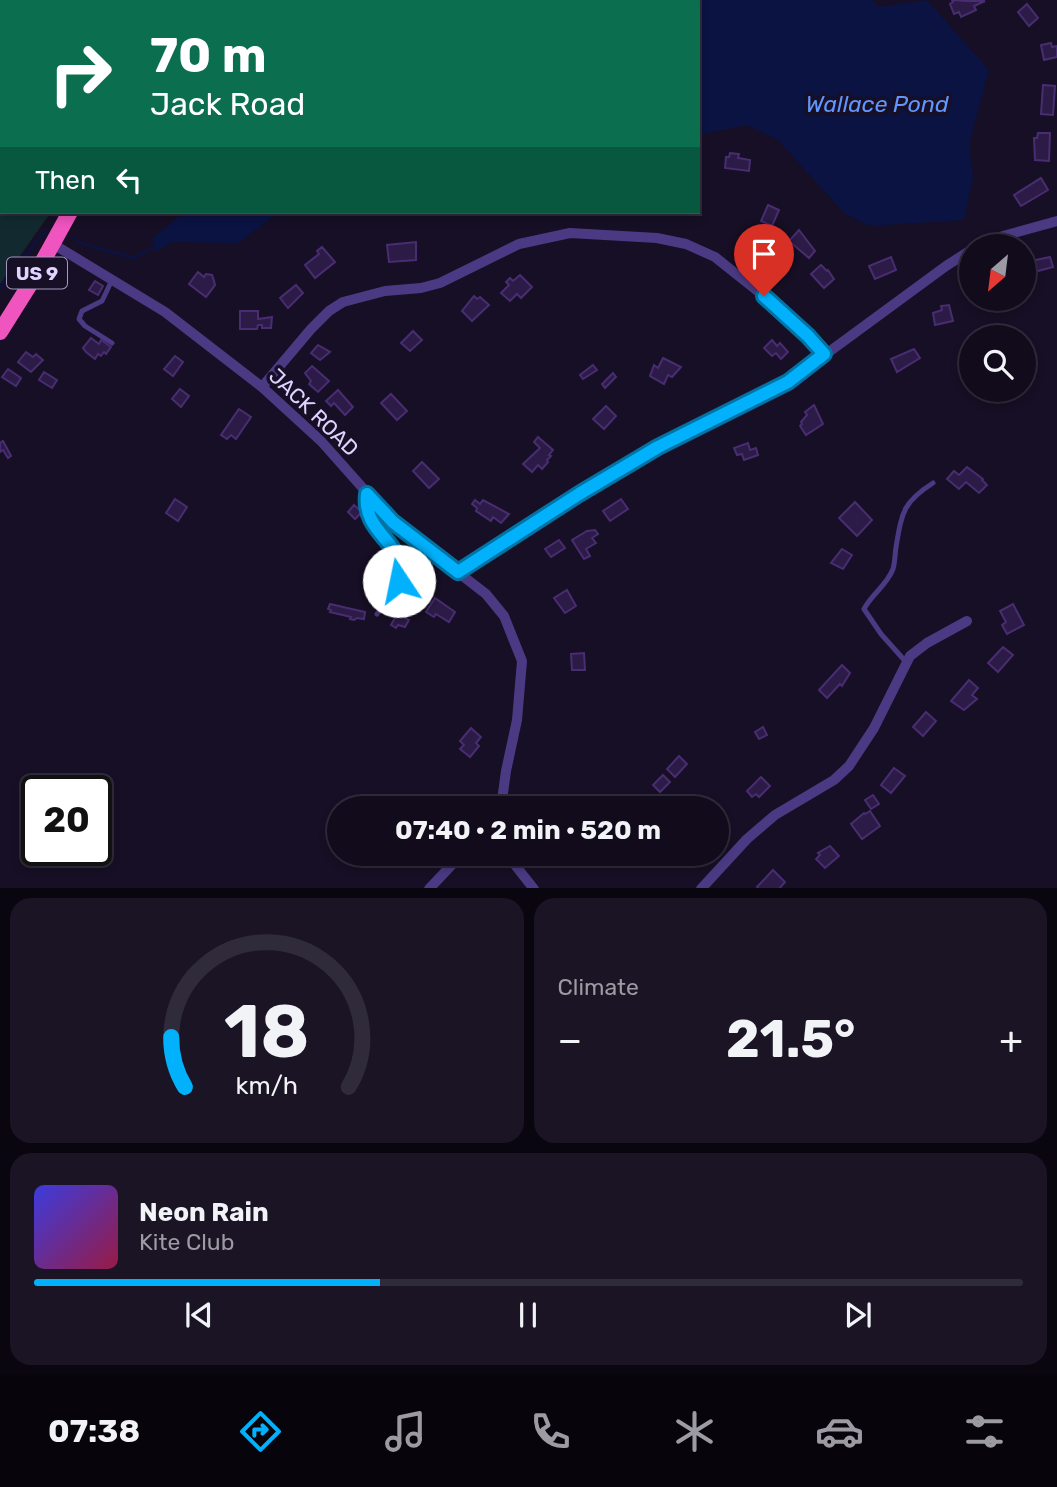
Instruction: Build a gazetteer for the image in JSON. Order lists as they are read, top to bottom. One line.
{"streets":{"highway":["US 9"],"street":["JACK ROAD"]},"crossings":[["US 9","JACK ROAD"]],"water":["Wallace Pond"],"north":"bottom left","page":{"turn":["70 m","Jack Road"],"then":"Then","limit":"20","trip":"07:40 · 2 min · 520 m","tile":"Climate","heat":["−","21.5°","+"],"song":["Neon Rain","Kite Club"],"tabs":"07:38","gauge":["18","km/h"]}}
